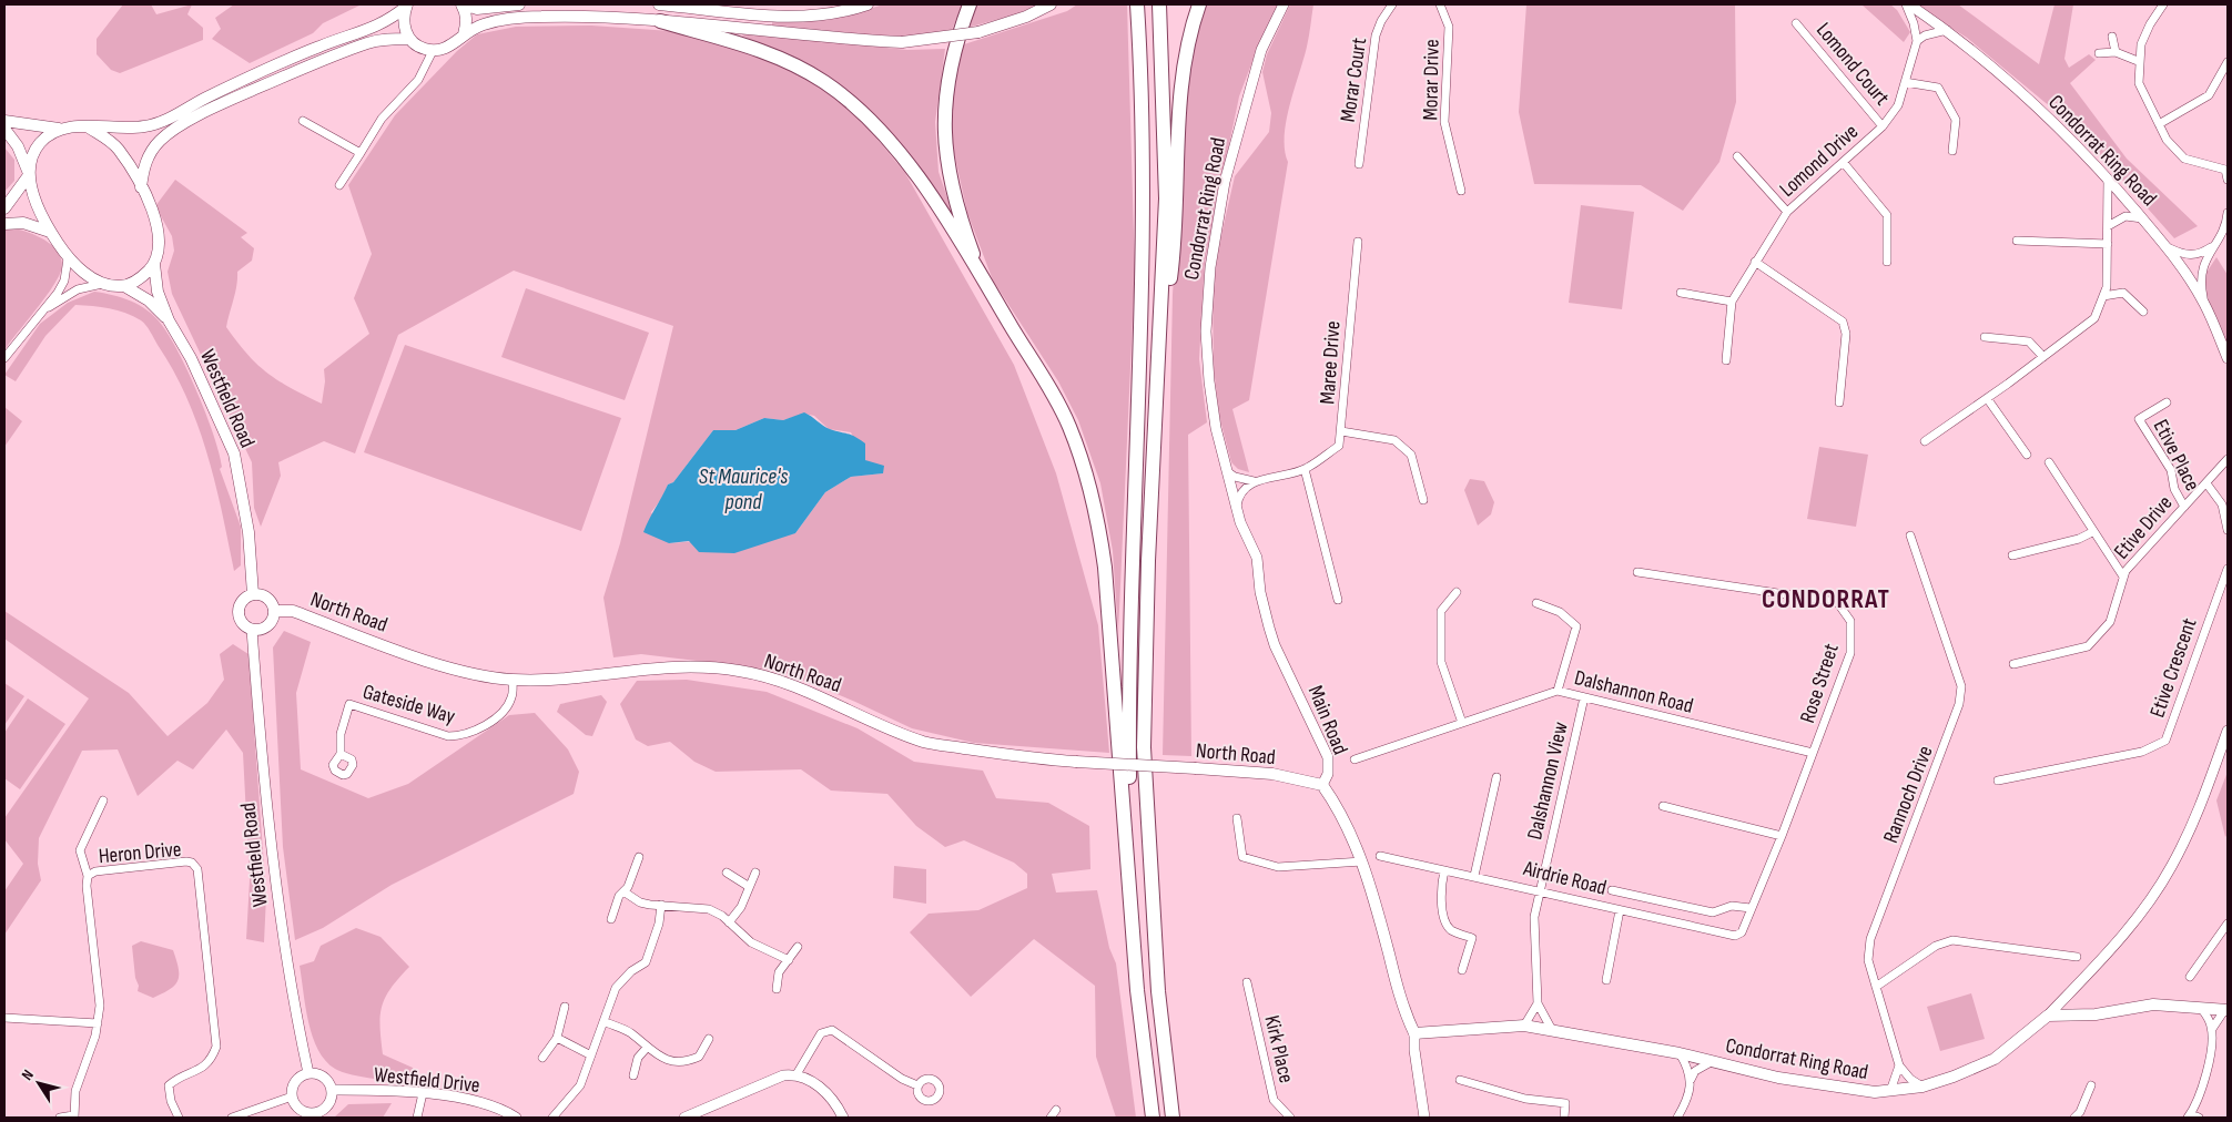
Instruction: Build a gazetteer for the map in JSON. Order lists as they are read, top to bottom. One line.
{"streets":{"main road":["Condorrat Ring Road","Westfield Road","North Road","Main Road"],"street":["Lomond Court","Morar Court","Morar Drive","Lomond Drive","Maree Drive","Etive Place","Etive Drive","Etive Crescent","Rose Street","Dalshannon Road","Gateside Way","Dalshannon View","Rannoch Drive","Heron Drive","Airdrie Road","Kirk Place","Westfield Drive"]},"crossings":[["Lomond Court","Lomond Drive"],["Condorrat Ring Road","Main Road"],["Condorrat Ring Road","Dalshannon View"],["Condorrat Ring Road","Rannoch Drive"],["Westfield Road","North Road"],["Westfield Road","Westfield Drive"],["Etive Place","Etive Drive"],["North Road","Gateside Way"],["North Road","Main Road"],["Rose Street","Dalshannon Road"],["Rose Street","Airdrie Road"],["Dalshannon Road","Dalshannon View"],["Dalshannon View","Airdrie Road"]],"districts":["CONDORRAT"],"water":["St Maurice's pond"],"north":"top left"}
